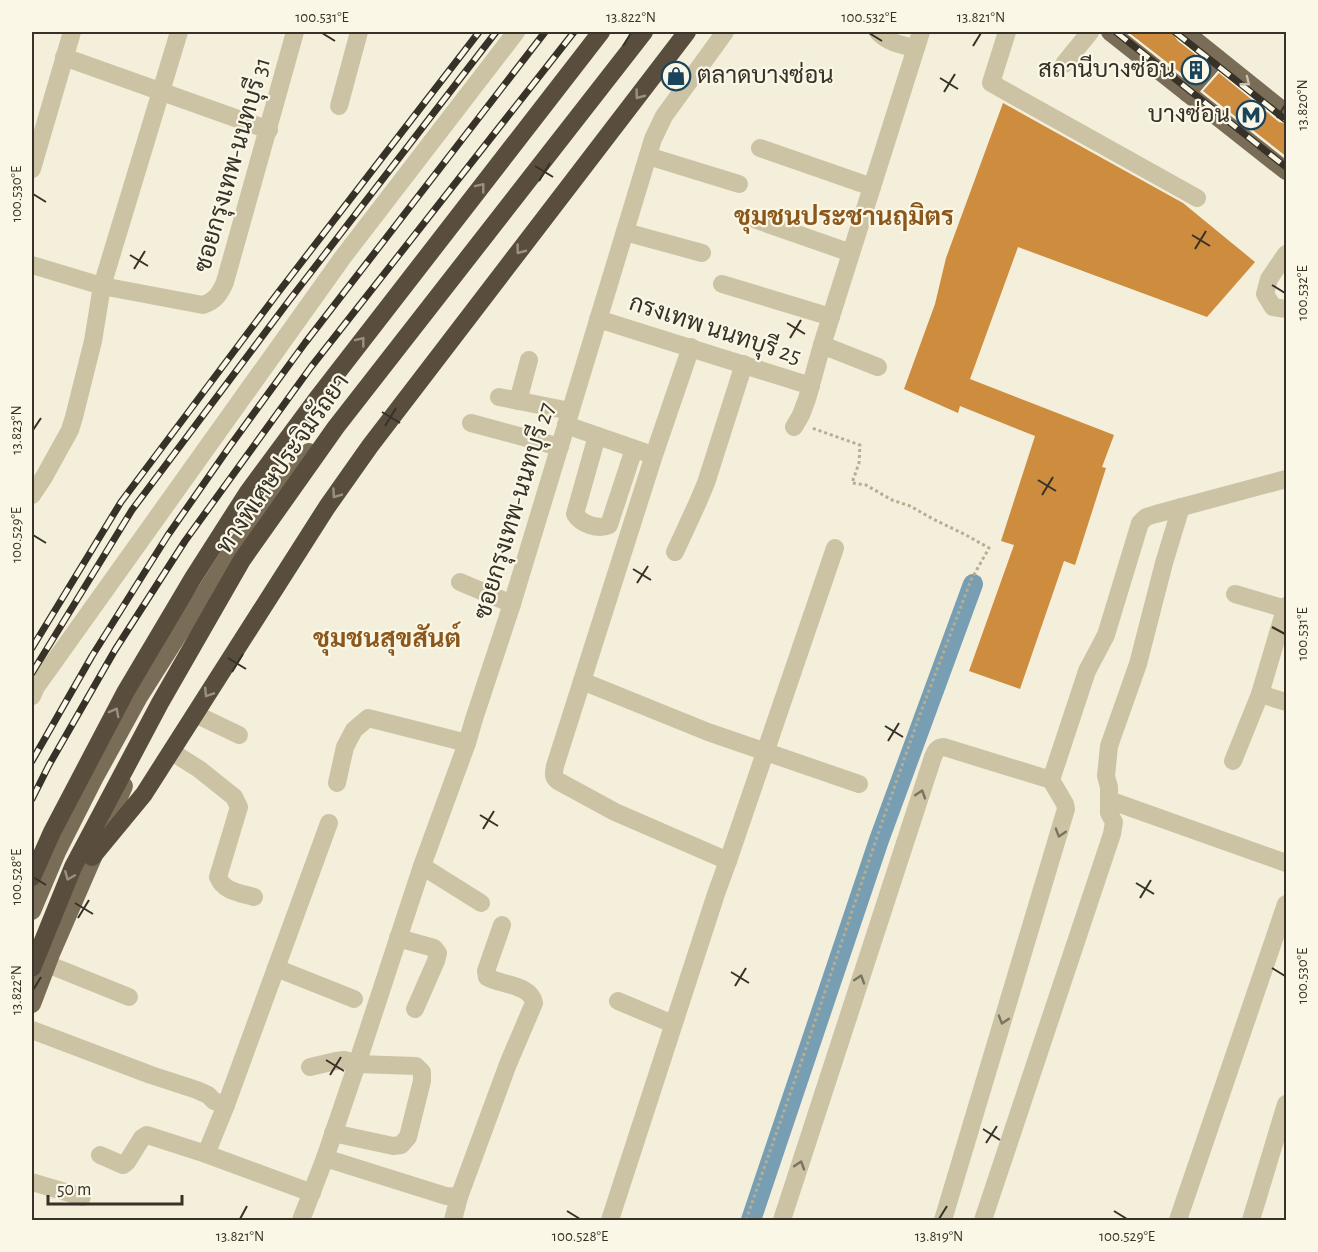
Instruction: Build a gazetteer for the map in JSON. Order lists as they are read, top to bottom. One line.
{"streets":{"highway":["ทางพิเศษประจิมรัถยา"],"street":["ซอยกรุงเทพ-นนทบุรี 31","กรงเทพ นนทบุรี 25","ซอยกรุงเทพ-นนทบุรี 27"]},"crossings":[["กรงเทพ นนทบุรี 25","ซอยกรุงเทพ-นนทบุรี 27"]],"districts":["ชุมชนประชานฤมิตร","ชุมชนสุขสันต์"],"places":{"building":["สถานีบางซ่อน"],"shop":["ตลาดบางซ่อน"],"metro station":["บางซ่อน"]},"scale_bar":"50 m","coordinates":["100.531°E","13.822°N","100.532°E","13.821°N","13.820°N","100.530°E","13.823°N","100.529°E","100.528°E","13.819°N"]}
